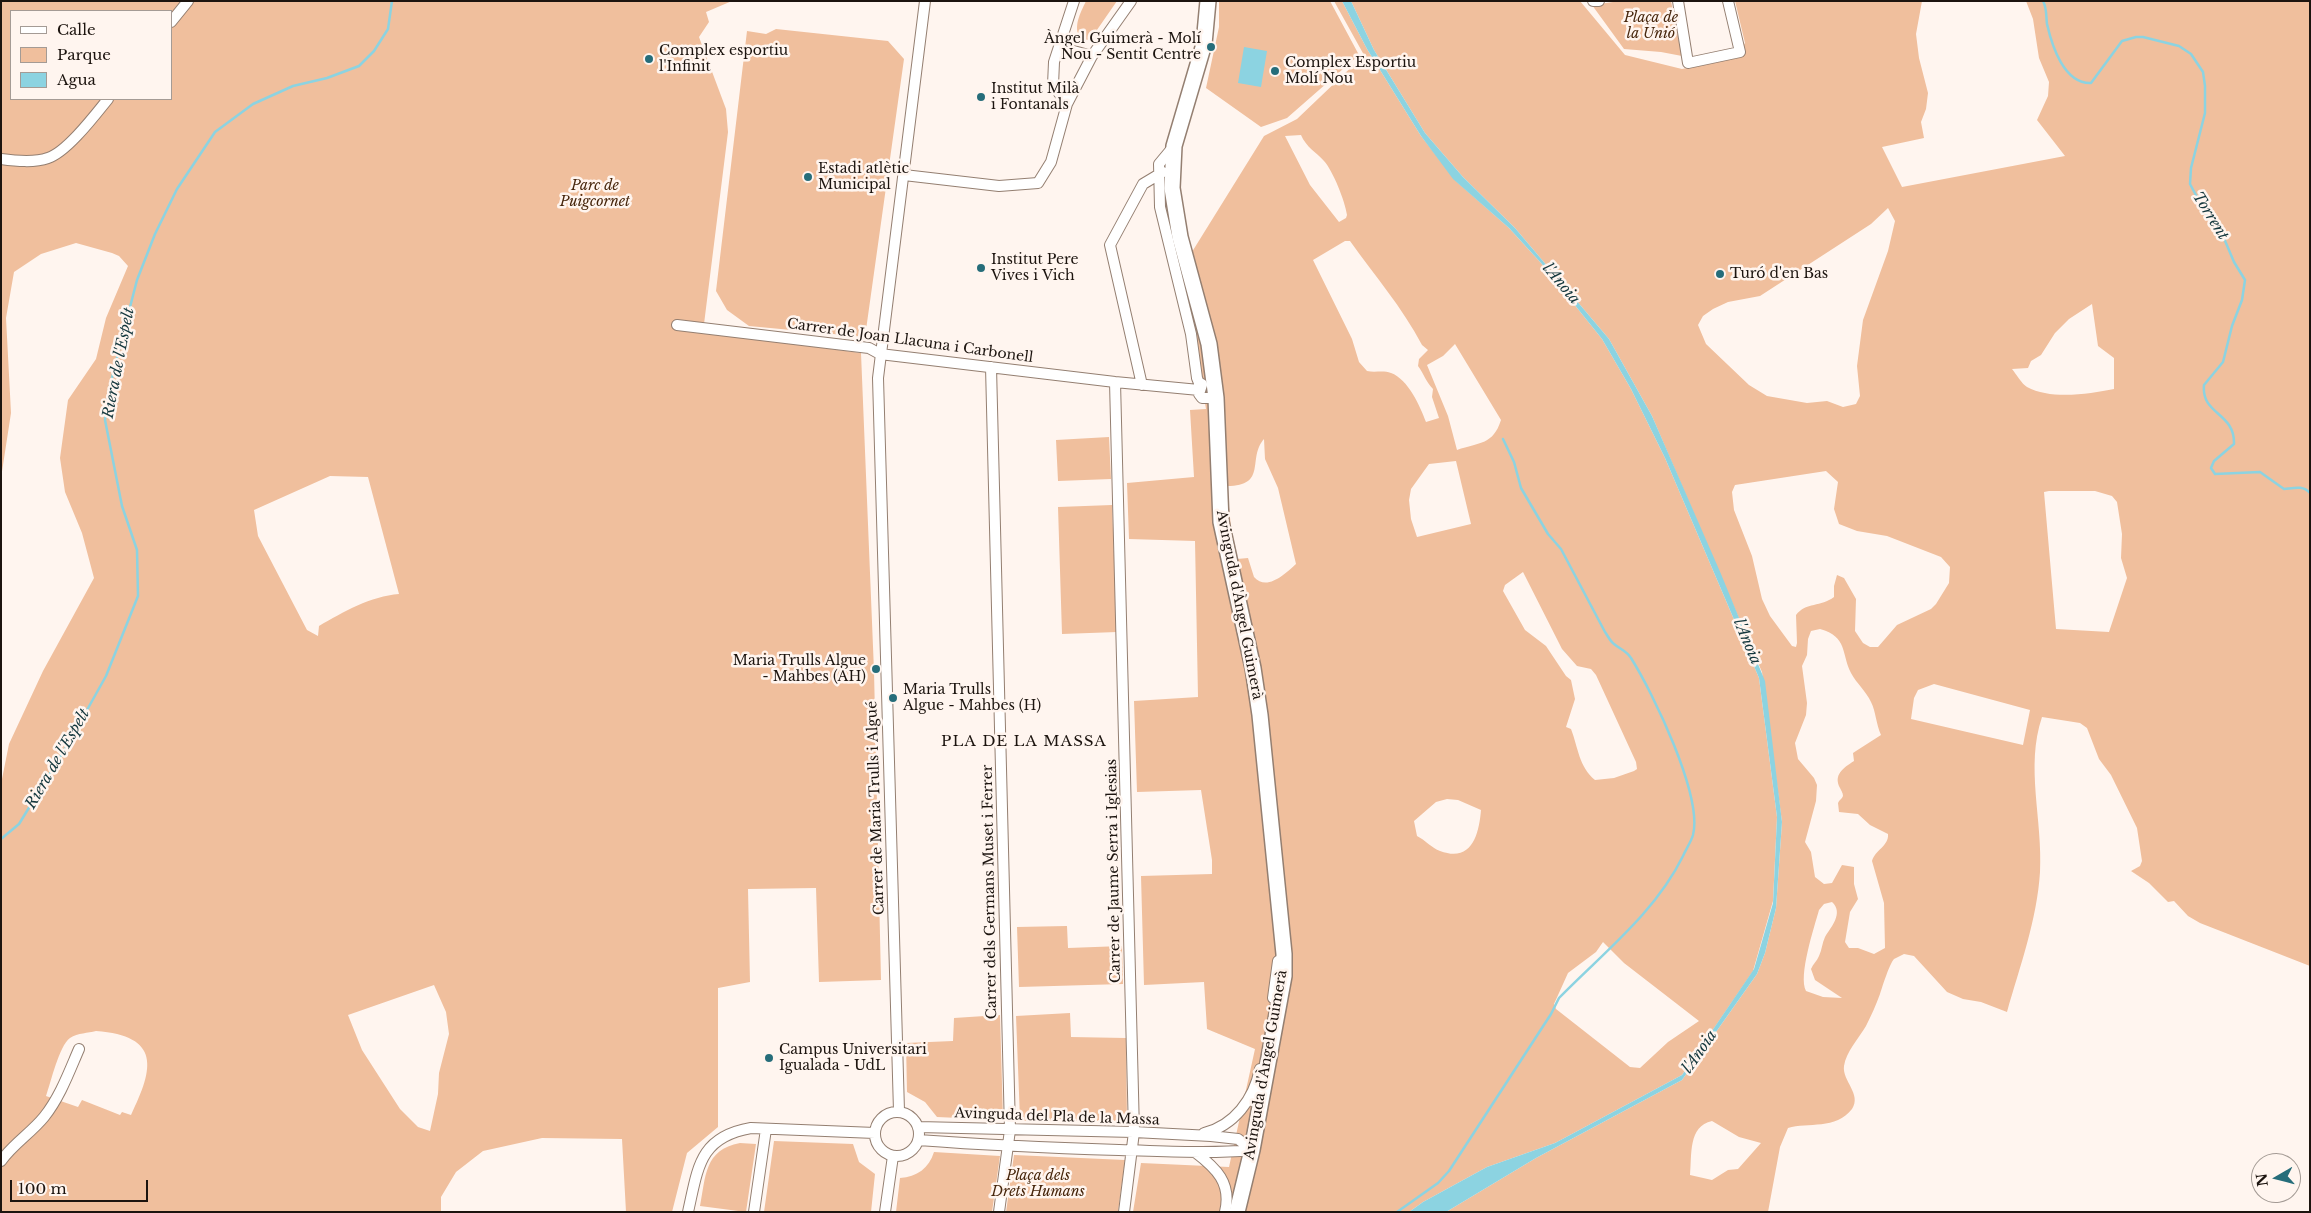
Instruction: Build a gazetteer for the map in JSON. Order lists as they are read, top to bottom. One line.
{"streets":{"street":["Carrer de Joan Llacuna i Carbonell","Avinguda d'Àngel Guimerà","Carrer de Maria Trulls i Algué","Carrer de Jaume Serra i Iglesias","Carrer dels Germans Muset i Ferrer","Avinguda del Pla de la Massa"]},"crossings":[["Carrer de Joan Llacuna i Carbonell","Avinguda d'Àngel Guimerà"],["Carrer de Joan Llacuna i Carbonell","Carrer de Maria Trulls i Algué"],["Carrer de Joan Llacuna i Carbonell","Carrer de Jaume Serra i Iglesias"],["Carrer de Joan Llacuna i Carbonell","Carrer dels Germans Muset i Ferrer"],["Avinguda d'Àngel Guimerà","Avinguda del Pla de la Massa"],["Carrer de Maria Trulls i Algué","Avinguda del Pla de la Massa"],["Carrer de Jaume Serra i Iglesias","Avinguda del Pla de la Massa"],["Carrer dels Germans Muset i Ferrer","Avinguda del Pla de la Massa"]],"districts":["PLA DE LA MASSA"],"water":["Torrent","l'Anoia","Riera de l'Espelt"],"parks":["Plaça de la Unió","Parc de Puigcornet","Plaça dels Drets Humans"],"places":["Àngel Guimerà - Molí Nou - Sentit Centre","Complex esportiu l'Infinit","Complex Esportiu Molí Nou","Institut Milà i Fontanals","Estadi atlètic Municipal","Institut Pere Vives i Vich","Turó d'en Bas","Maria Trulls Algue - Mahbes (AH)","Maria Trulls Algue - Mahbes (H)","Campus Universitari Igualada - UdL"],"legend":["Calle","Parque","Agua"],"scale_bar":"100 m","north":"left"}
